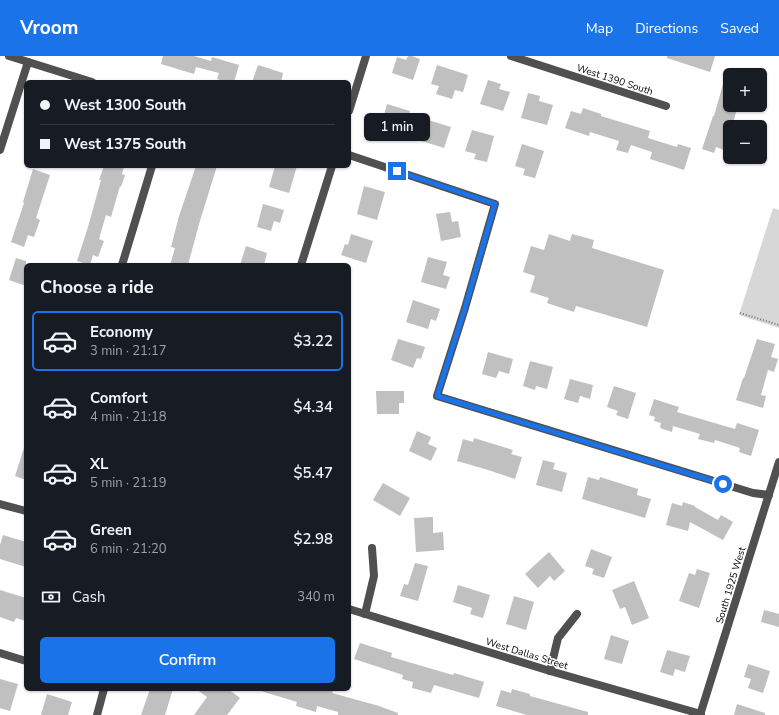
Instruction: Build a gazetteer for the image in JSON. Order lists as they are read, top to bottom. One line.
{"streets":{"street":["West 1390 South","South 1925 West","West Dallas Street"]},"crossings":[["South 1925 West","West Dallas Street"]],"page":{"header":"Vroom","nav":["Map","Directions","Saved"],"map_buttons":["+","−"],"banner":["West 1300 South","West 1375 South"],"bubble":"1 min","heading":"Choose a ride","list":[{"name":"Economy","note":"3 min · 21:17","value":"$3.22"},{"name":"Comfort","note":"4 min · 21:18","value":"$4.34"},{"name":"XL","note":"5 min · 21:19","value":"$5.47"},{"name":"Green","note":"6 min · 21:20","value":"$2.98"}],"pay":["Cash","340 m"],"buttons":"Confirm"}}
